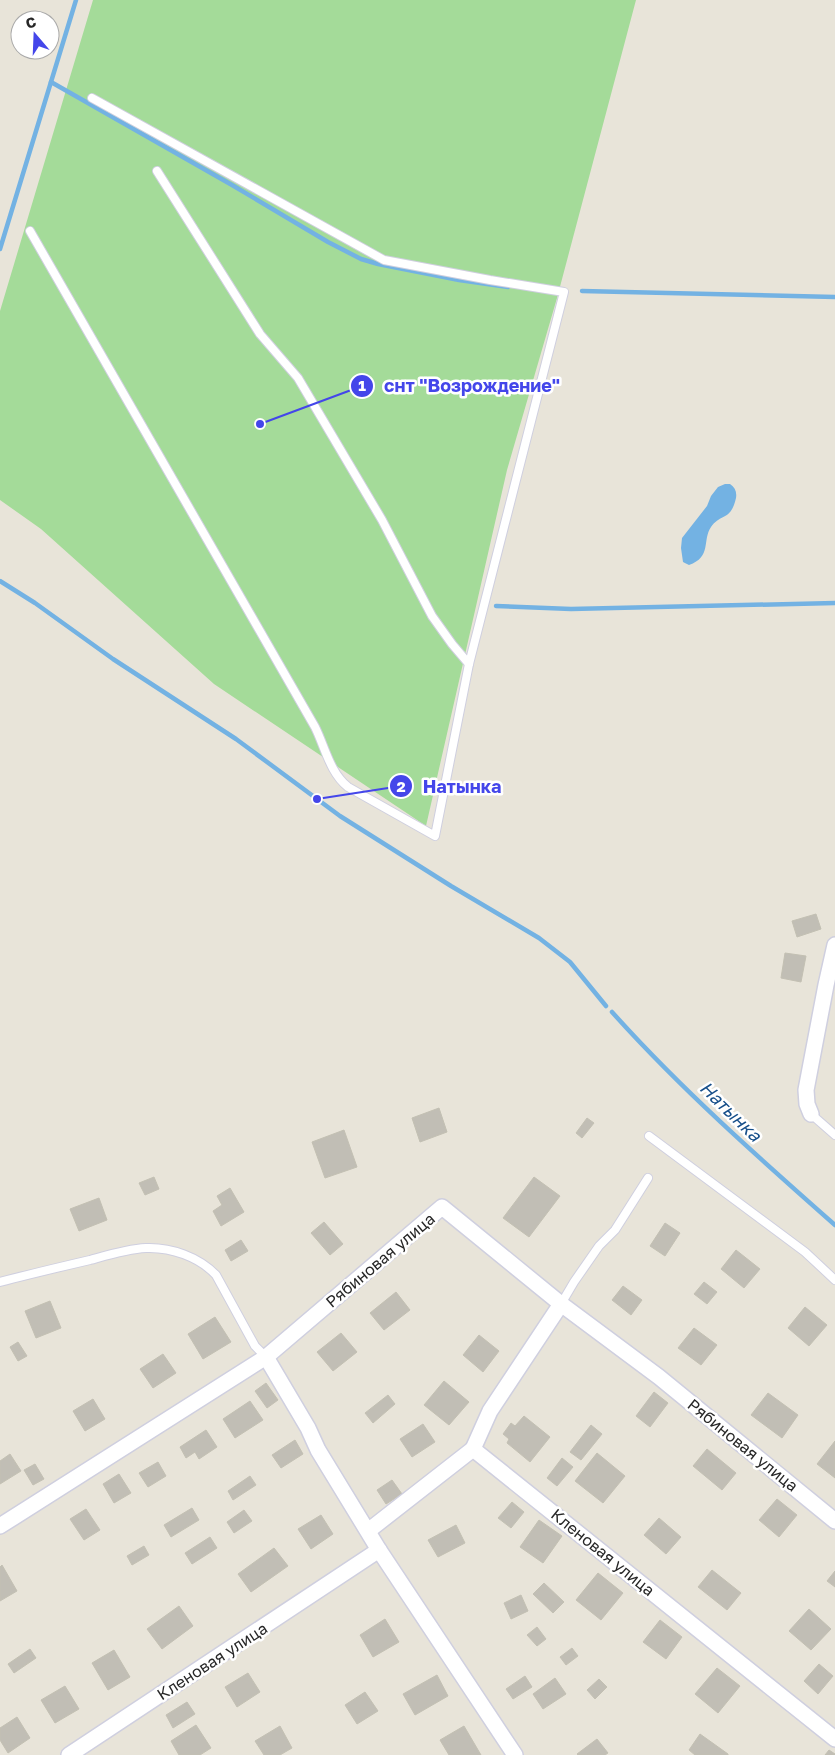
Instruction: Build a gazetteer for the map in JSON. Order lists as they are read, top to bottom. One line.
{"streets":{"street":["Рябиновая улица","Кленовая улица"]},"water":["Натынка"],"places":["снт \"Возрождение\"","Натынка"],"north":"top"}
